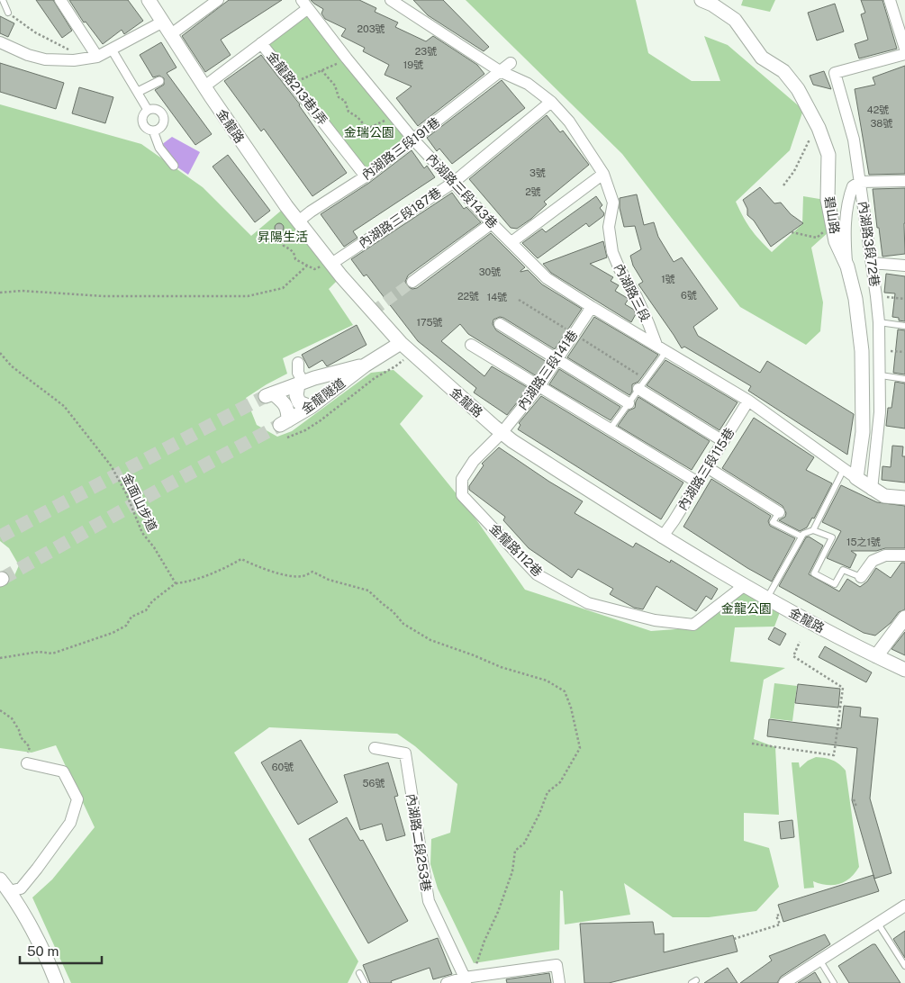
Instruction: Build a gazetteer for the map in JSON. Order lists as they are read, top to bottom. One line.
{"streets":{"street":["金龍路213巷1弄","金龍路","內湖路三段191巷","內湖路三段143巷","碧山路","內湖路三段187巷","內湖路3段72巷","內湖路三段","內湖路三段141巷","金龍隧道","內湖路三段115巷","金龍路112巷","內湖路二段253巷"],"path":["金面山步道"]},"crossings":[["金龍路213巷1弄","內湖路三段191巷"],["金龍路","內湖路三段191巷"],["金龍路","內湖路三段187巷"],["金龍路","內湖路三段141巷"],["金龍路","金龍隧道"],["金龍路","內湖路三段115巷"],["金龍路","金龍路112巷"],["內湖路三段191巷","內湖路三段143巷"],["內湖路三段191巷","內湖路三段"],["內湖路三段143巷","內湖路三段187巷"],["內湖路三段143巷","內湖路三段"],["內湖路三段143巷","內湖路三段141巷"],["內湖路三段187巷","內湖路三段"],["內湖路三段141巷","金龍路112巷"]],"parks":["金瑞公園","昇陽生活","金龍公園"],"house_numbers":["203號","23號","19號","42號","38號","3號","2號","30號","1號","6號","22號","14號","175號","15之1號","60號","56號"],"scale_bar":"50 m"}
